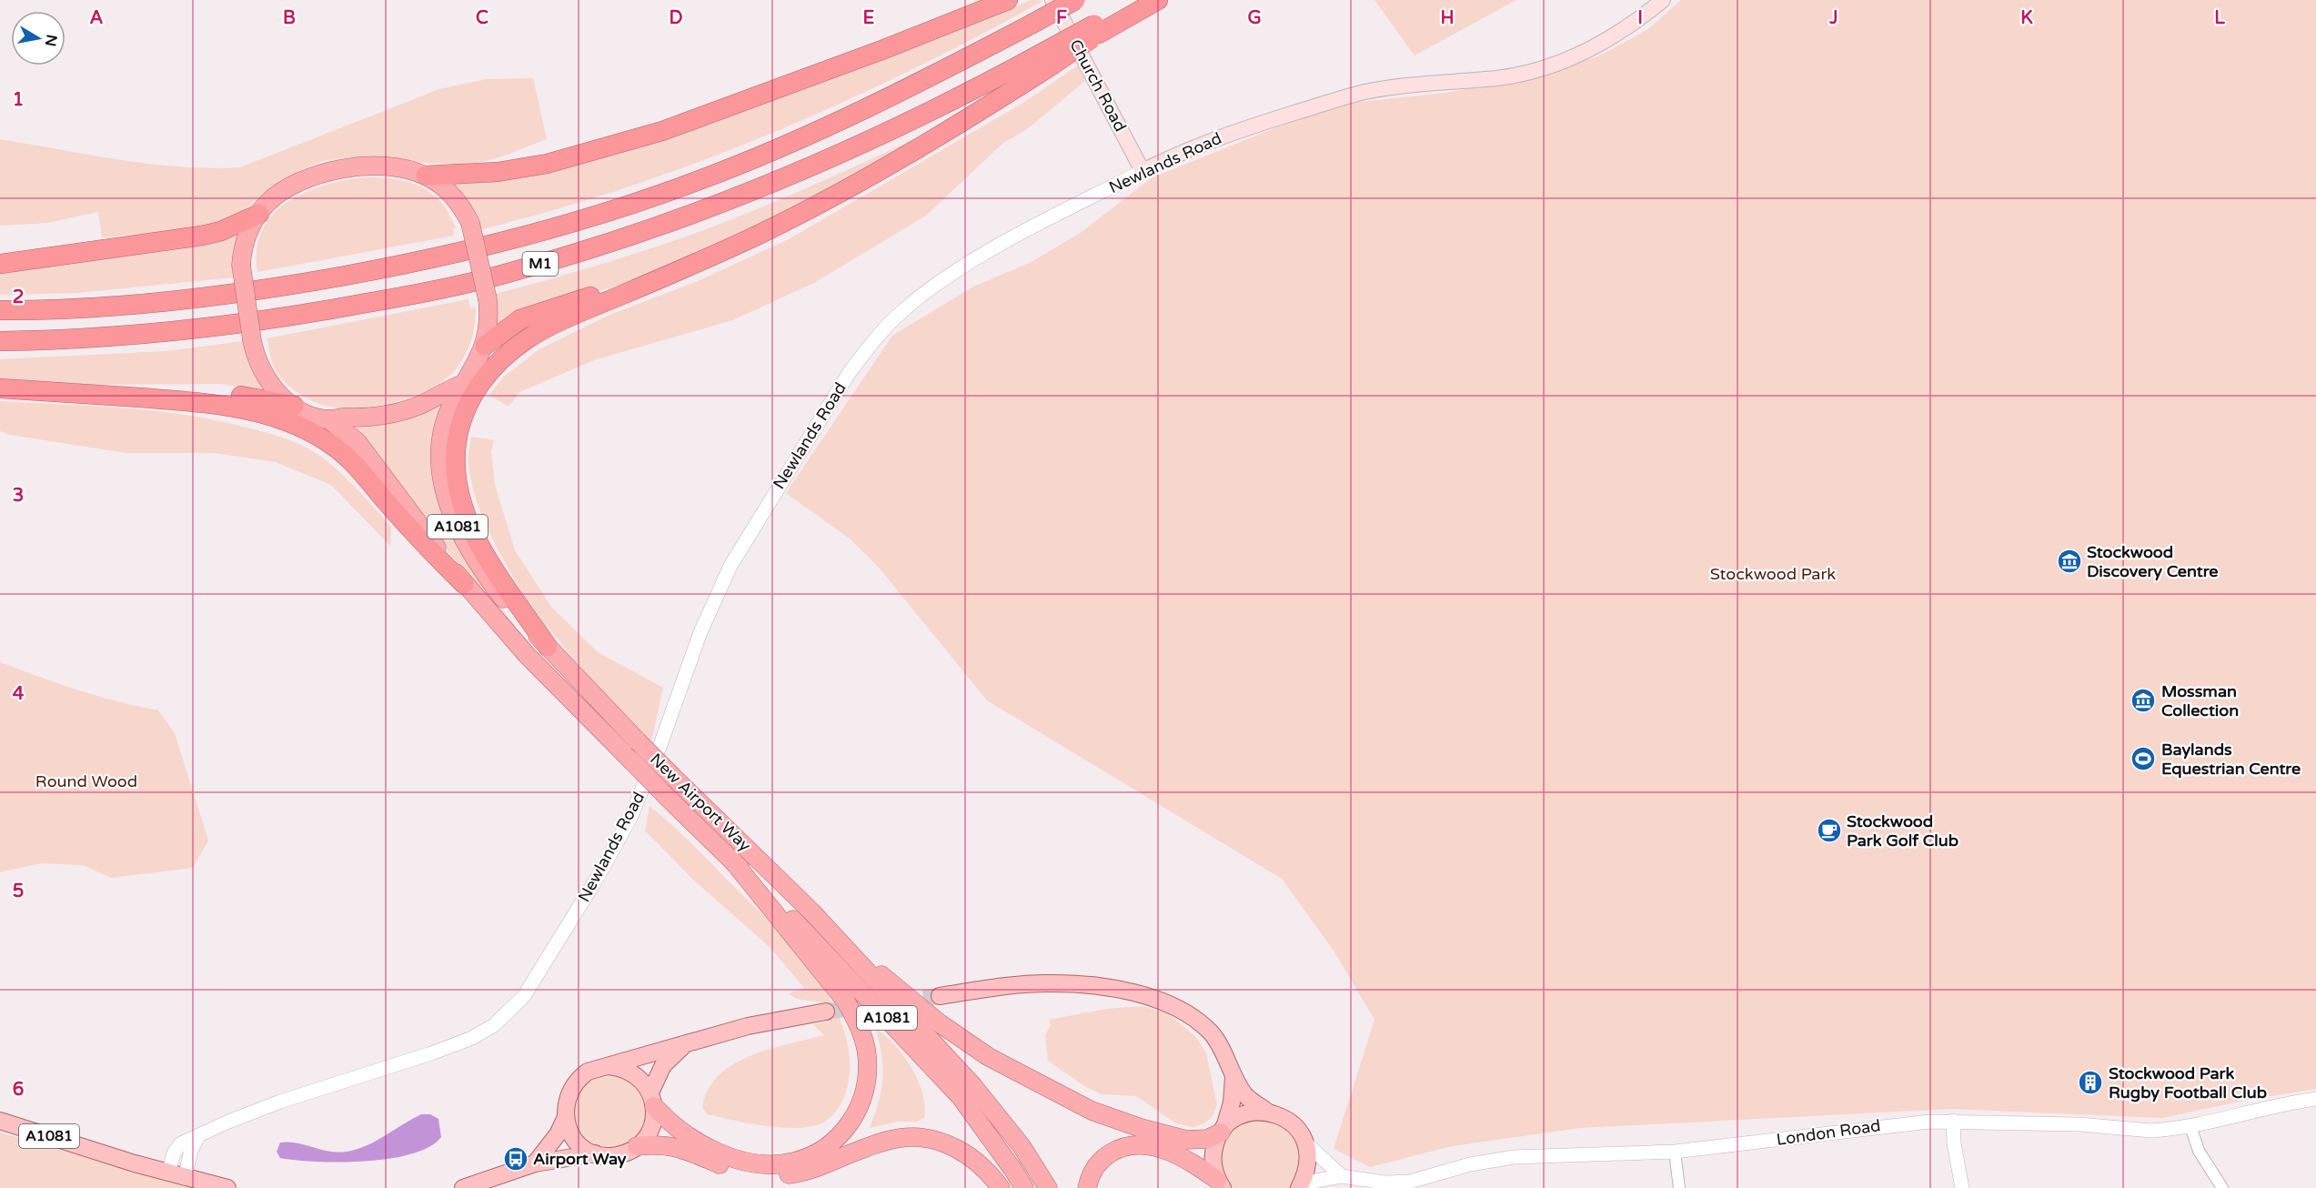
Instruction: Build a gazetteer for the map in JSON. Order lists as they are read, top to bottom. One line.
{"streets":{"highway":["M1","A1081","New Airport Way"],"main road":["Church Road","Newlands Road"],"street":["London Road"]},"crossings":[["Church Road","Newlands Road"],["Newlands Road","A1081"],["A1081","New Airport Way"]],"parks":["Stockwood Park","Round Wood"],"places":{"museum":["Stockwood Discovery Centre","Mossman Collection"],"sports":["Baylands Equestrian Centre"],"cafe":["Stockwood Park Golf Club"],"building":["Stockwood Park Rugby Football Club"],"bus stop":["Airport Way"]},"north":"right","grid":{"columns":["A","B","C","D","E","F","G","H","I","J","K","L"],"rows":["1","2","3","4","5","6"]}}
